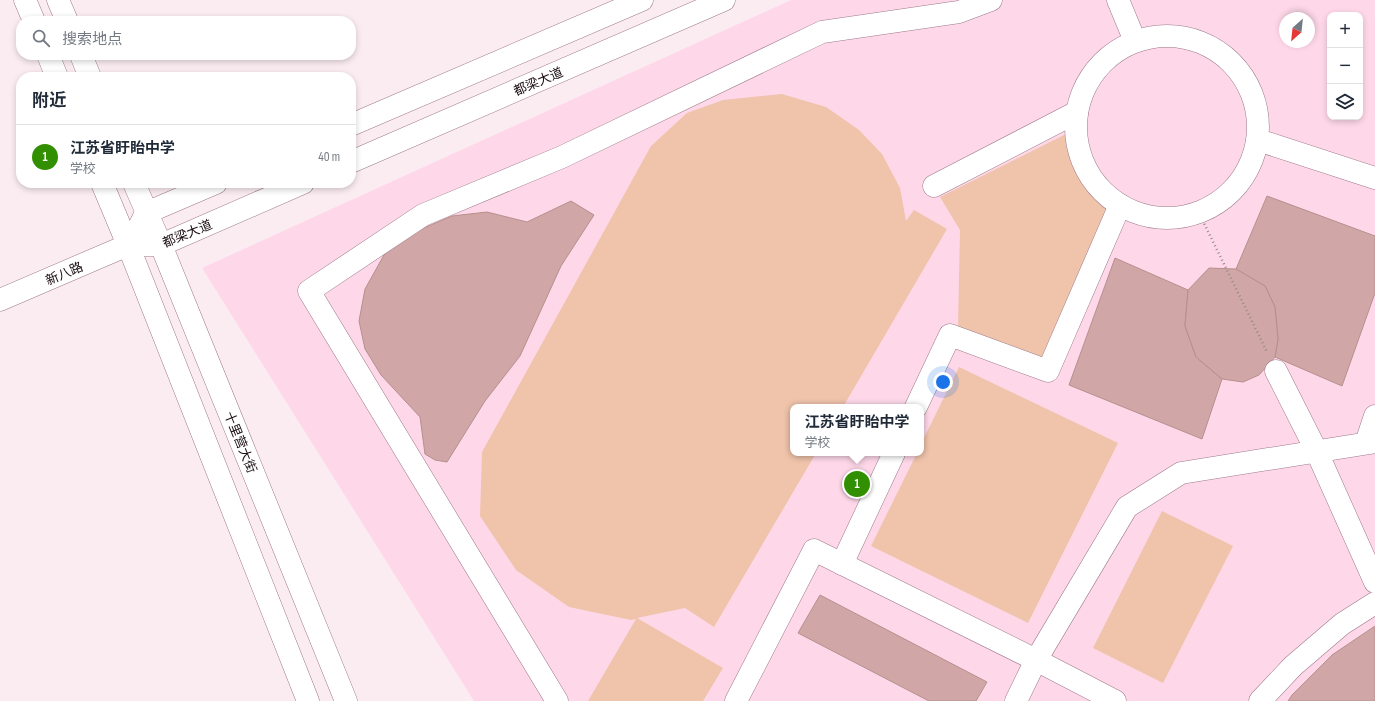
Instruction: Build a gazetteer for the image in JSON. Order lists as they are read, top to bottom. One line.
{"streets":{"street":["都梁大道","新八路","十里营大街"]},"crossings":[["都梁大道","新八路"],["都梁大道","十里营大街"]],"north":"bottom left","page":{"map_buttons":["+","−"],"search":"搜索地点","heading":"附近","list":[{"mark":"1","name":"江苏省盱眙中学","note":"学校","value":"40 m"}],"popup":["江苏省盱眙中学","学校"],"pins":"1"}}
